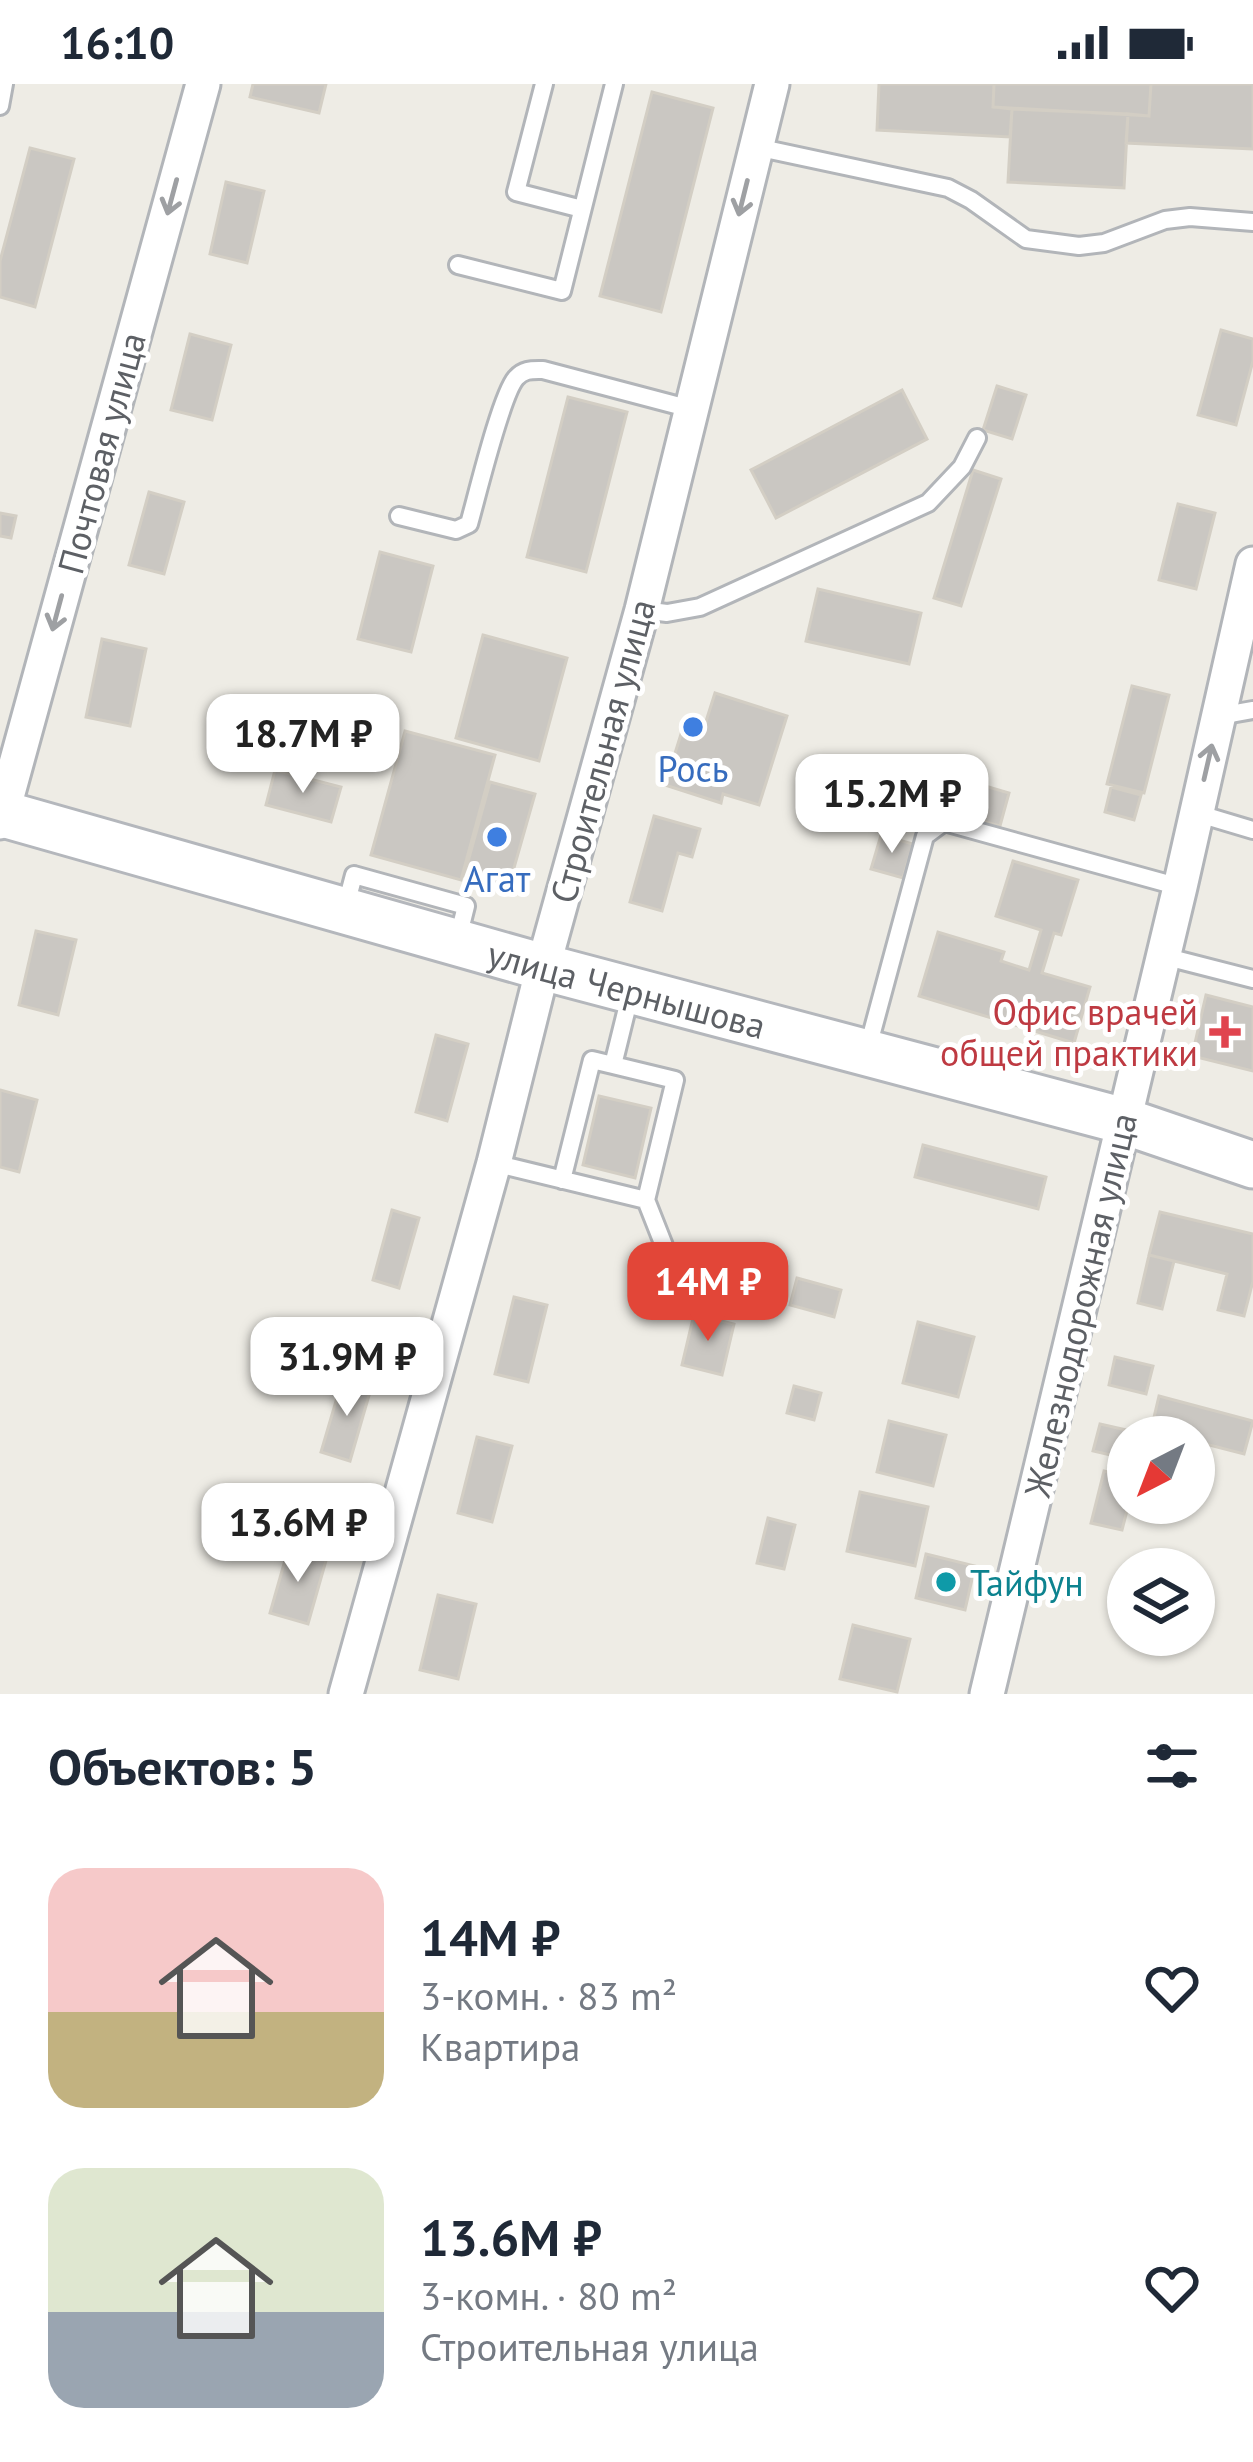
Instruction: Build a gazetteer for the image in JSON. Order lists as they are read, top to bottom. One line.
{"streets":{"street":["Почтовая улица","Строительная улица","улица Чернышова","Железнодорожная улица"]},"crossings":[["Почтовая улица","улица Чернышова"],["Строительная улица","улица Чернышова"],["улица Чернышова","Железнодорожная улица"]],"one_way":["Почтовая улица"],"places":{"other":["Рось","Агат","Тайфун"],"health":["Офис врачей общей практики"]},"north":"bottom left","page":{"status":"16:10","price":["18.7M ₽","15.2M ₽","14M ₽","31.9M ₽","13.6M ₽"],"heading":"Объектов: 5","list":[{"name":"14M ₽","note":"3-комн. · 83 m² · Квартира"},{"name":"13.6M ₽","note":"3-комн. · 80 m² · Строительная улица"}]}}
